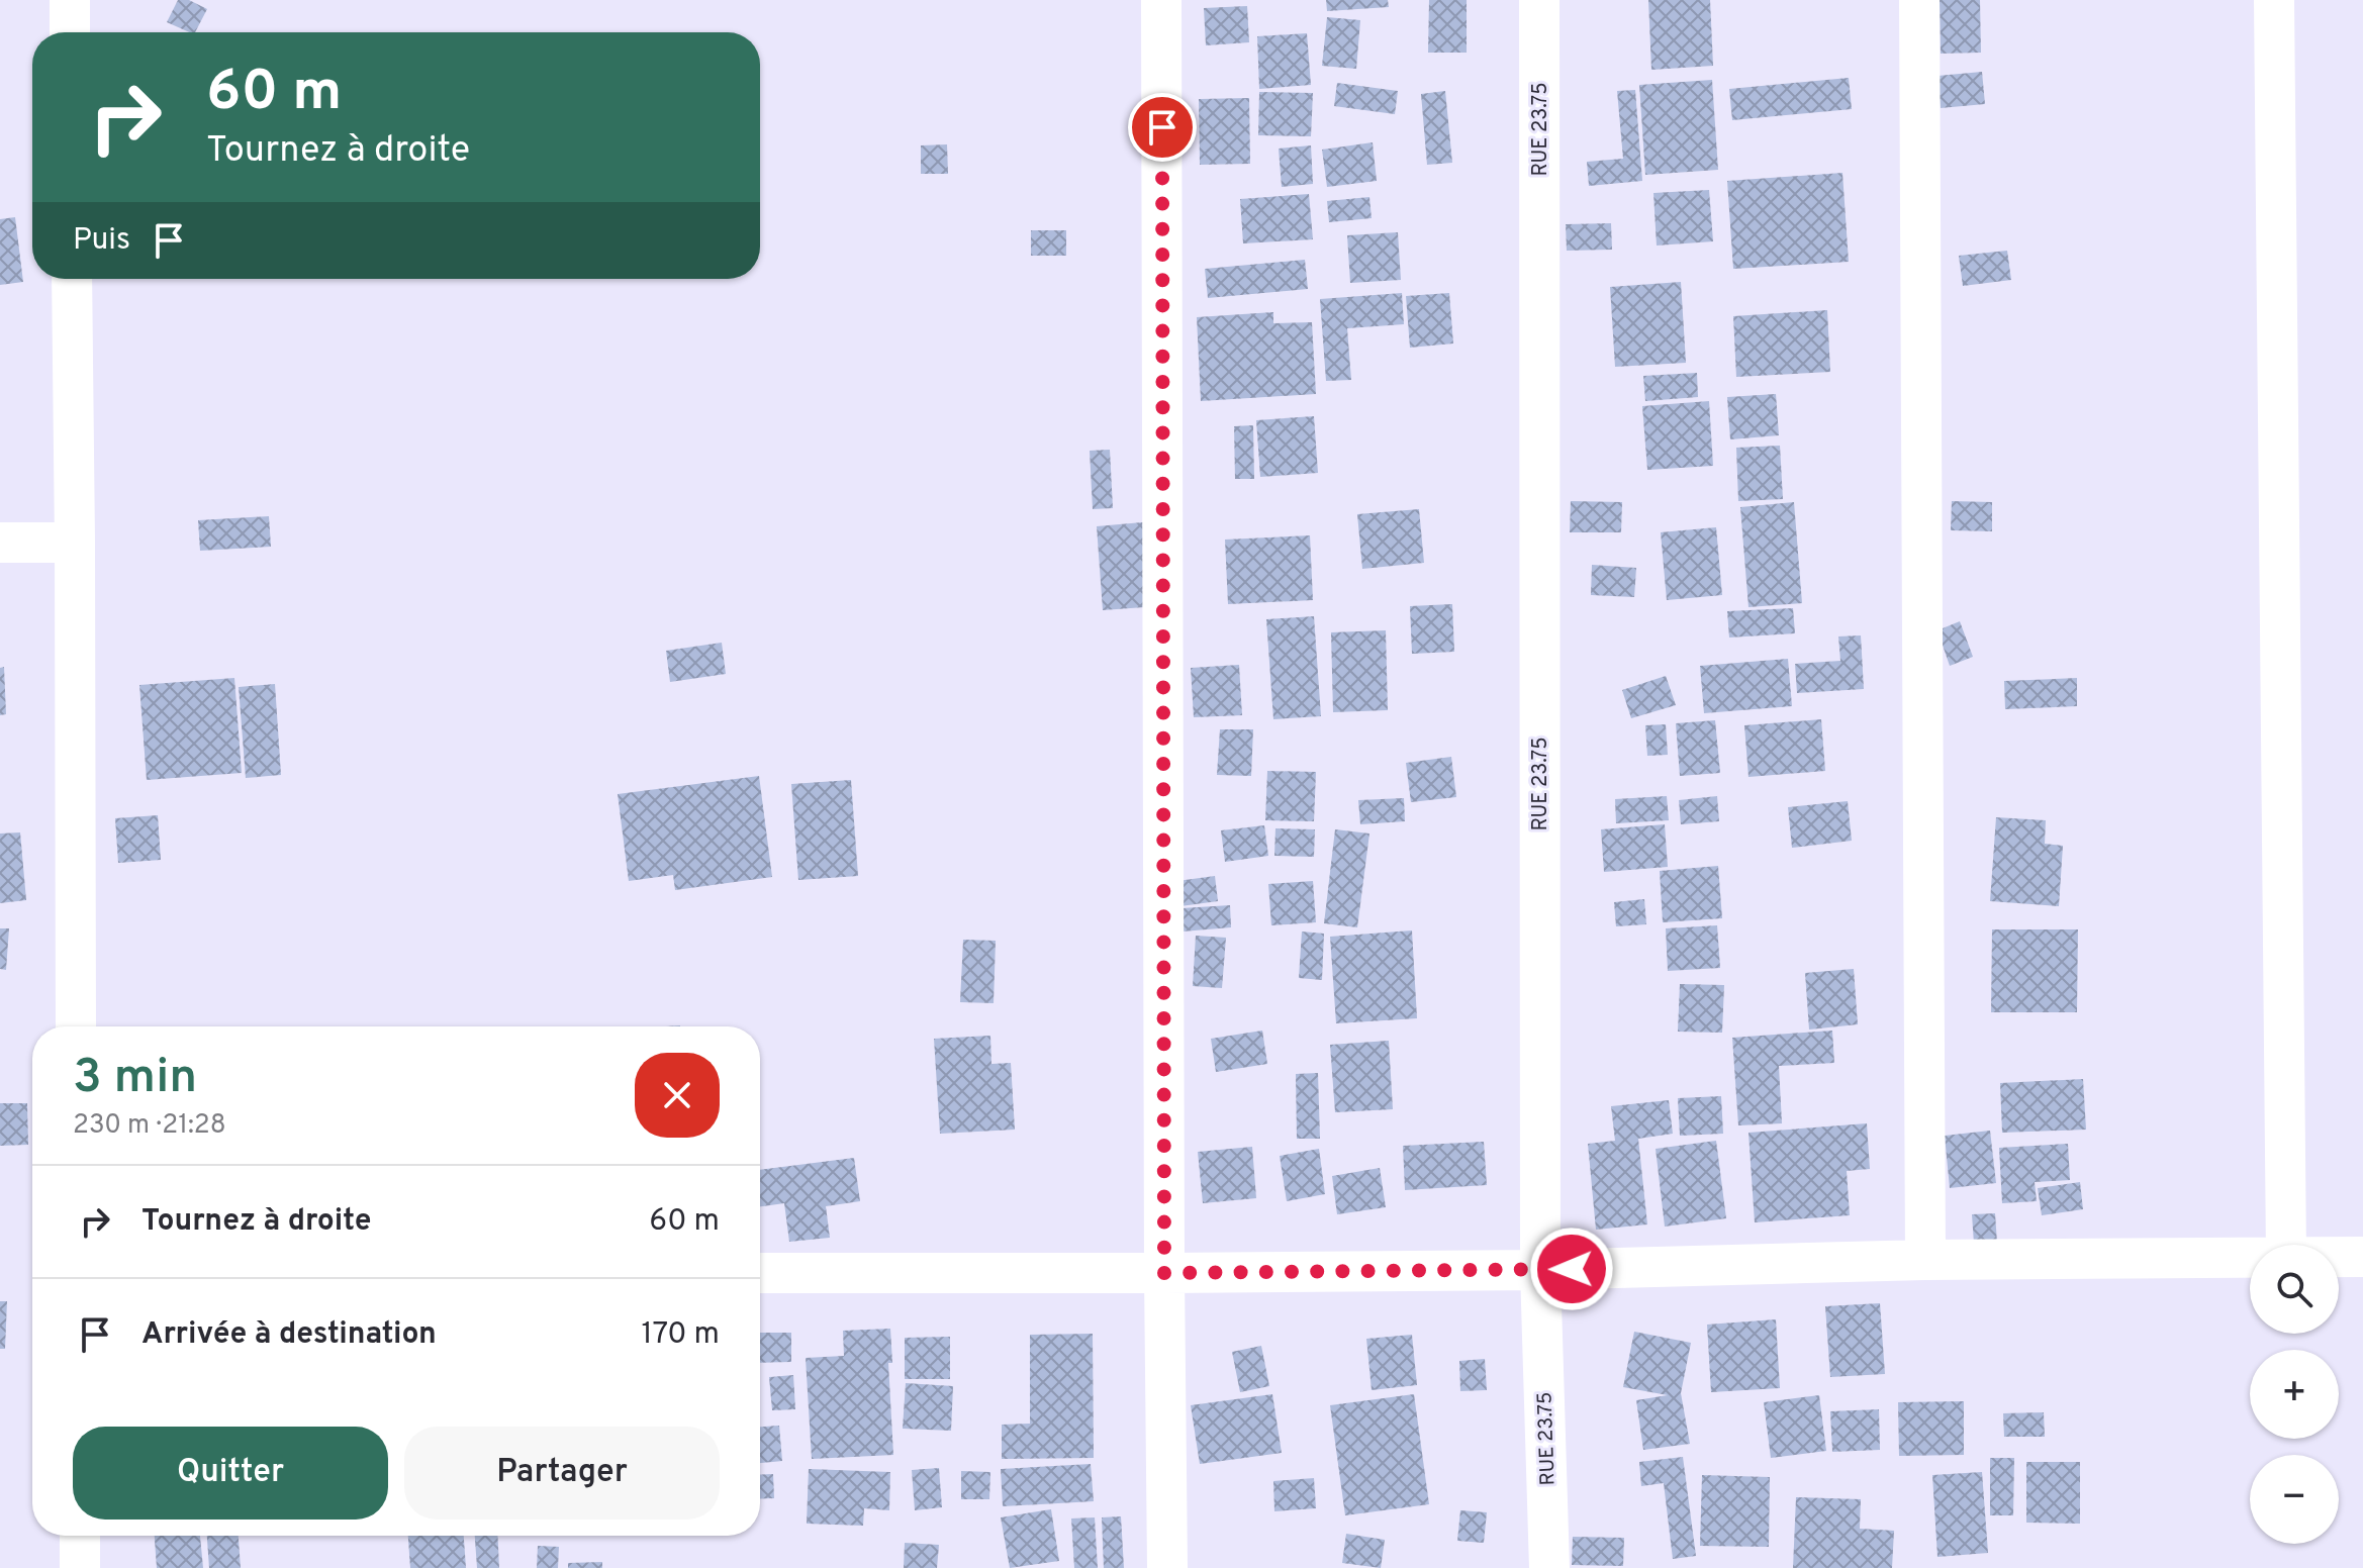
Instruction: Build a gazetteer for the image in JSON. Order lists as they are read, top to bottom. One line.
{"streets":{"street":["RUE 23.75"]},"page":{"turn":["60 m","Tournez à droite"],"then":"Puis","heading":["3 min","230 m · 21:28"],"list":[{"name":"Tournez à droite","value":"60 m"},{"name":"Arrivée à destination","value":"170 m"}],"map_buttons":["+","−"],"buttons":["Quitter","Partager"]}}
